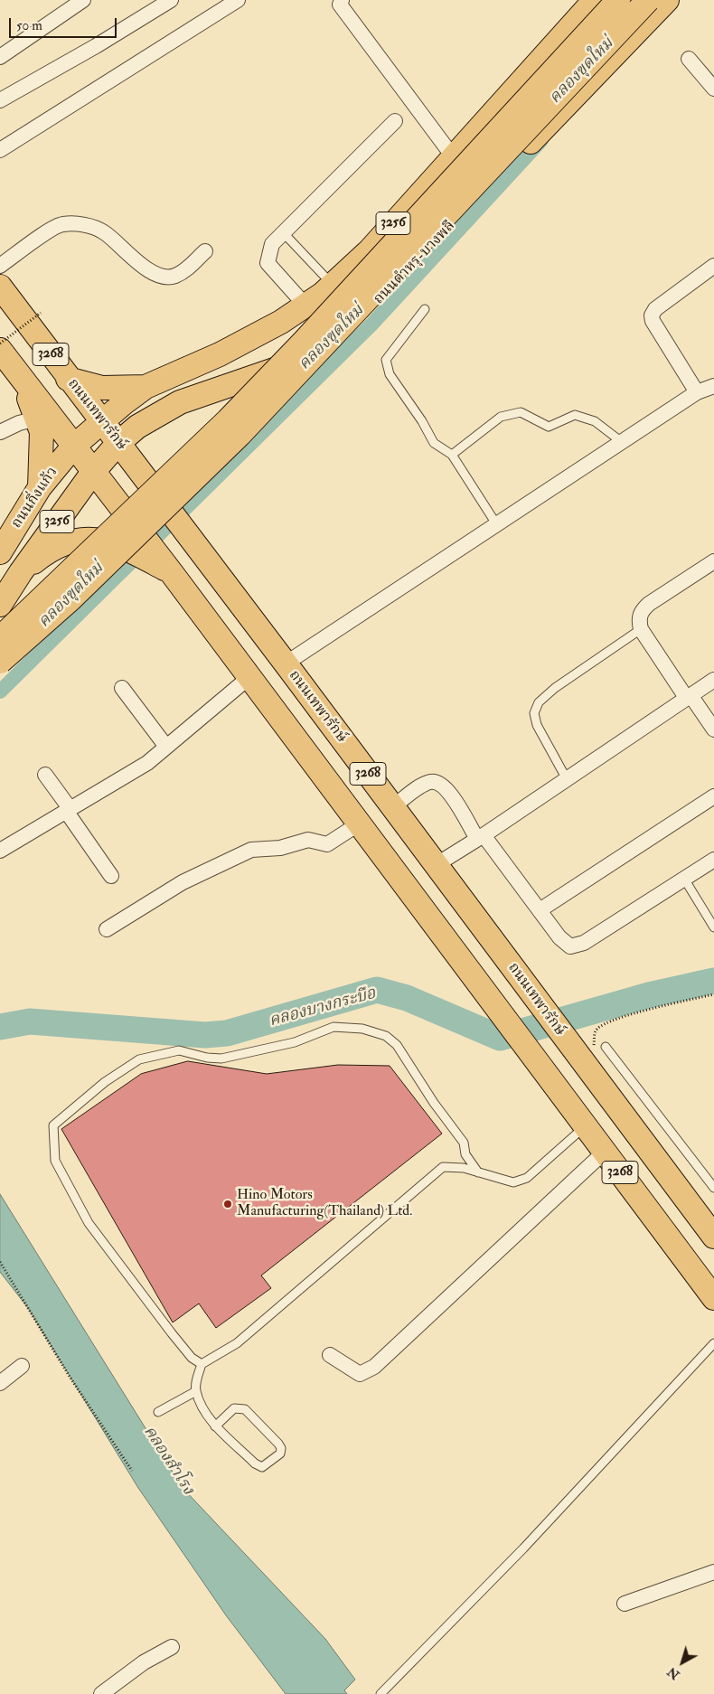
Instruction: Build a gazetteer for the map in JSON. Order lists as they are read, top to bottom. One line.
{"streets":{"main road":["3256","ถนนตำหรุ-บางพลี","3268","ถนนเทพารักษ์","ถนนกิ่งแก้ว"]},"crossings":[["3256","3268"],["3256","ถนนเทพารักษ์"],["3256","ถนนกิ่งแก้ว"],["ถนนตำหรุ-บางพลี","3268"],["ถนนตำหรุ-บางพลี","ถนนเทพารักษ์"],["ถนนตำหรุ-บางพลี","ถนนกิ่งแก้ว"],["3268","ถนนกิ่งแก้ว"]],"water":["คลองขุดใหม่","คลองบางกระบือ","คลองสำโรง"],"places":["Hino Motors Manufacturing(Thailand) Ltd."],"scale_bar":"50 m","north":"bottom left"}
